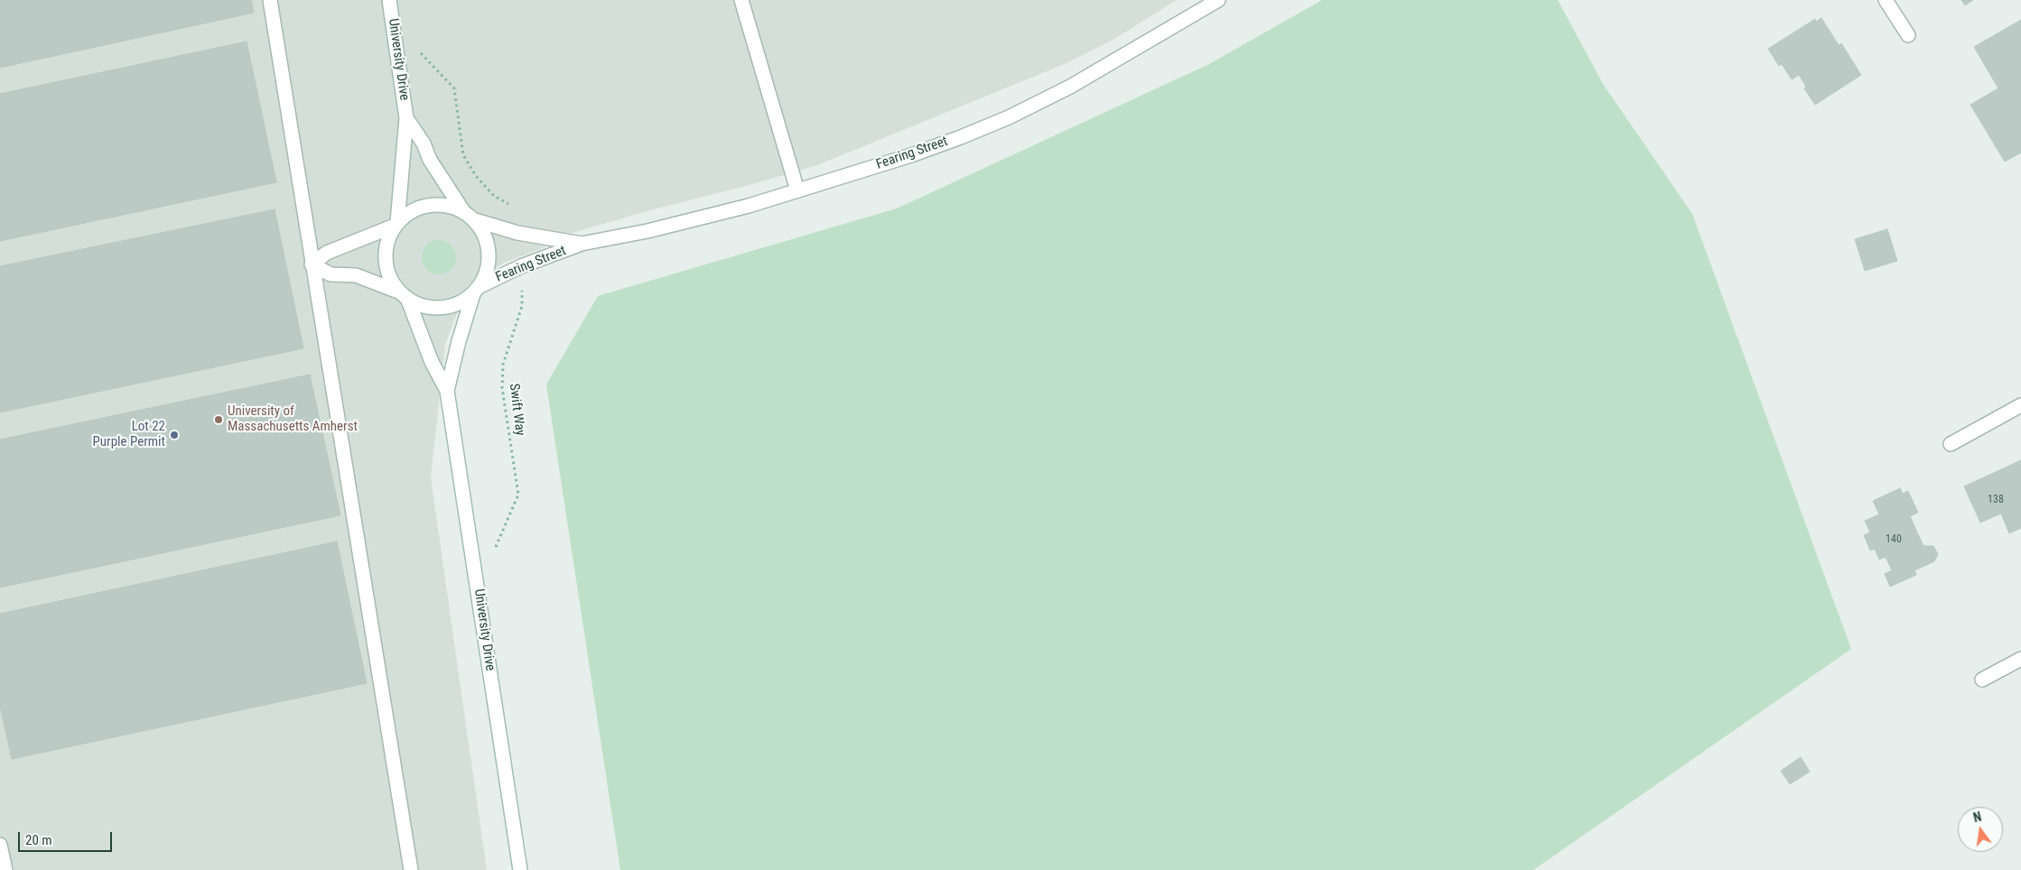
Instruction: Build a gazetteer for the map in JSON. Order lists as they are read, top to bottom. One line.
{"streets":{"main road":["University Drive","Fearing Street"],"path":["Swift Way"]},"crossings":[["University Drive","Fearing Street"]],"places":["University of Massachusetts Amherst","Lot 22 Purple Permit"],"house_numbers":["138","140"],"scale_bar":"20 m","north":"top"}
